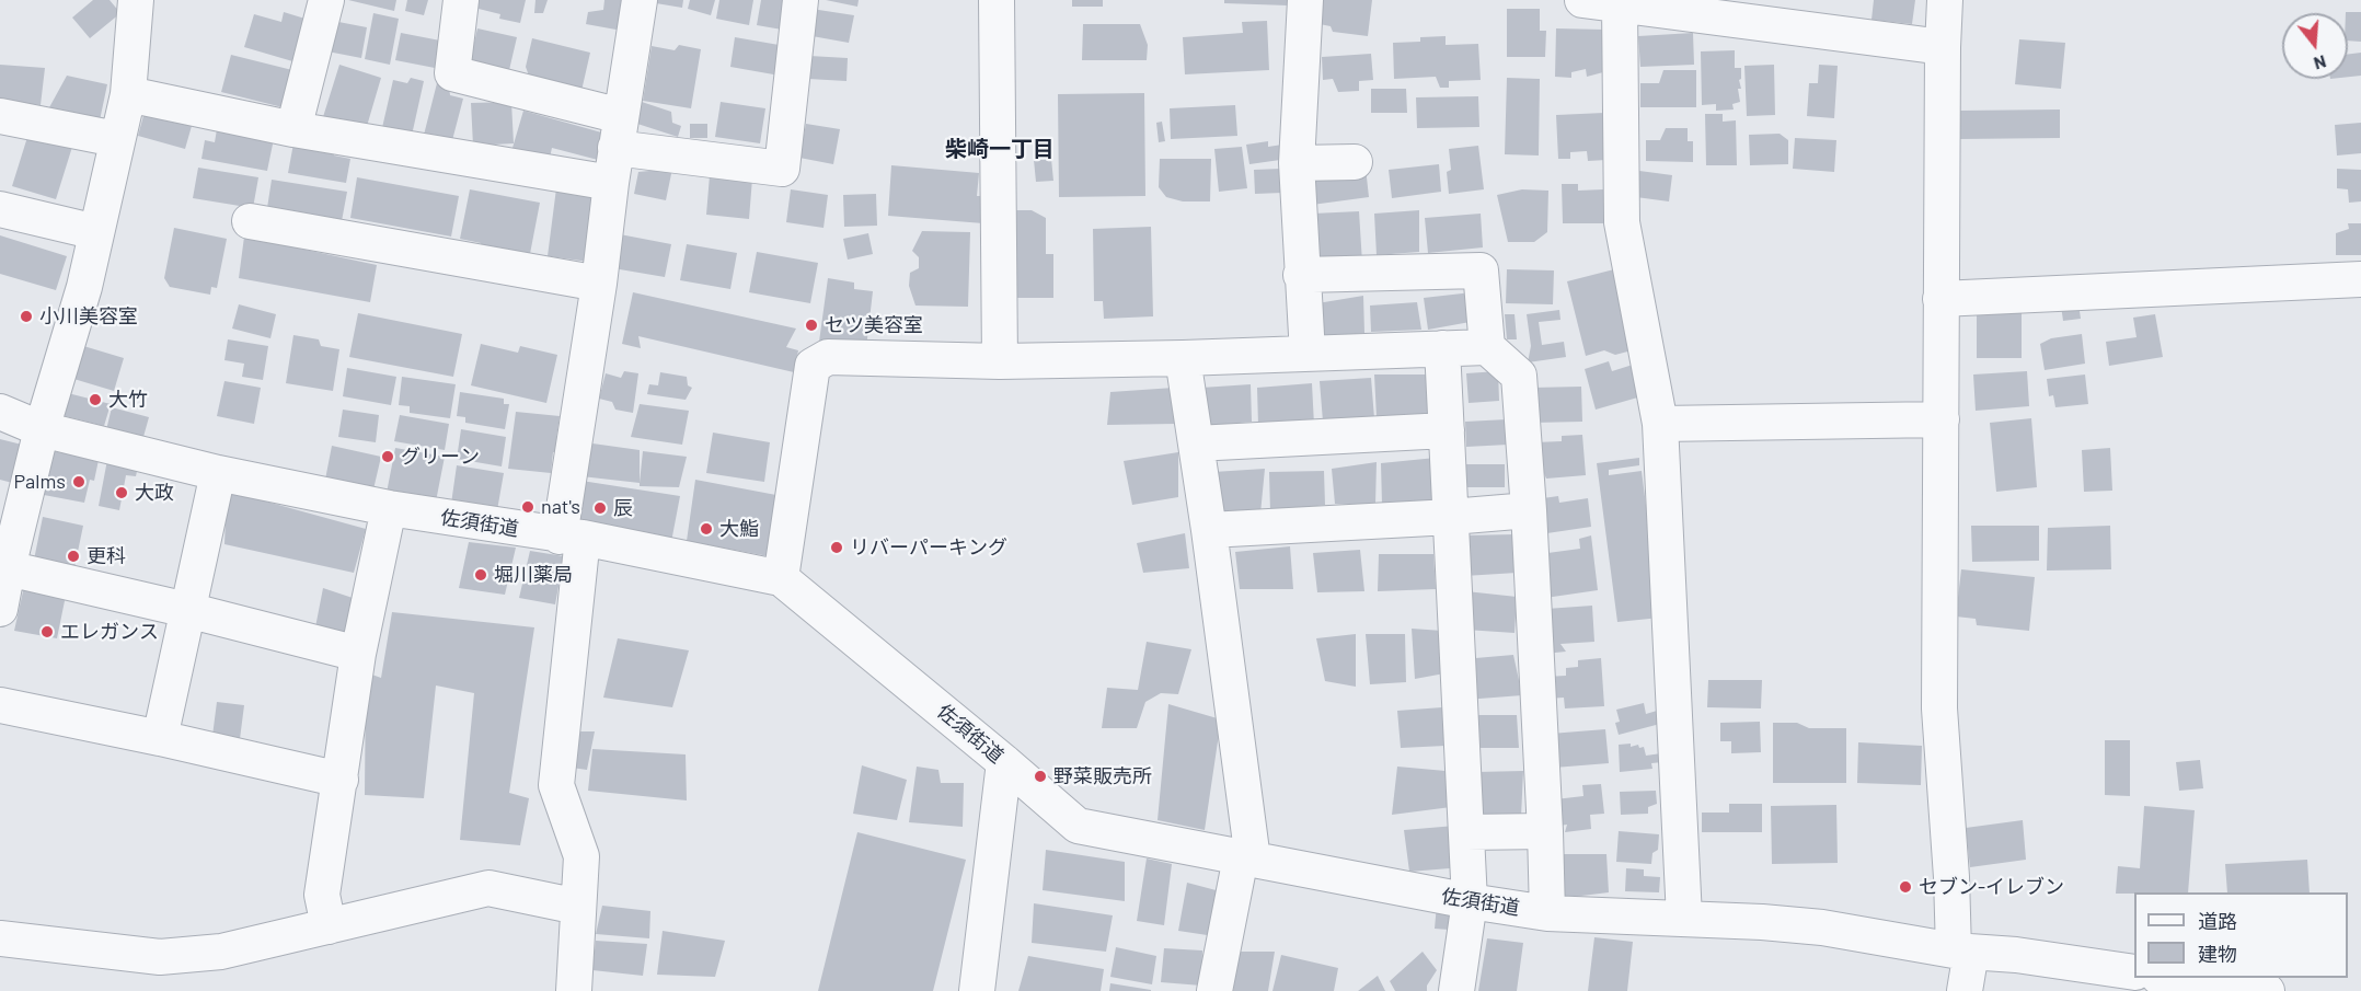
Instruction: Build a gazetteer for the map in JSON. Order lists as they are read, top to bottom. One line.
{"streets":{"street":["佐須街道"]},"districts":["柴崎一丁目"],"places":["小川美容室","セツ美容室","大竹","グリーン","Palms","大政","nat's","辰","大鮨","リバーパーキング","更科","堀川薬局","エレガンス","野菜販売所","セブン-イレブン"],"legend":["道路","建物"],"north":"bottom"}
